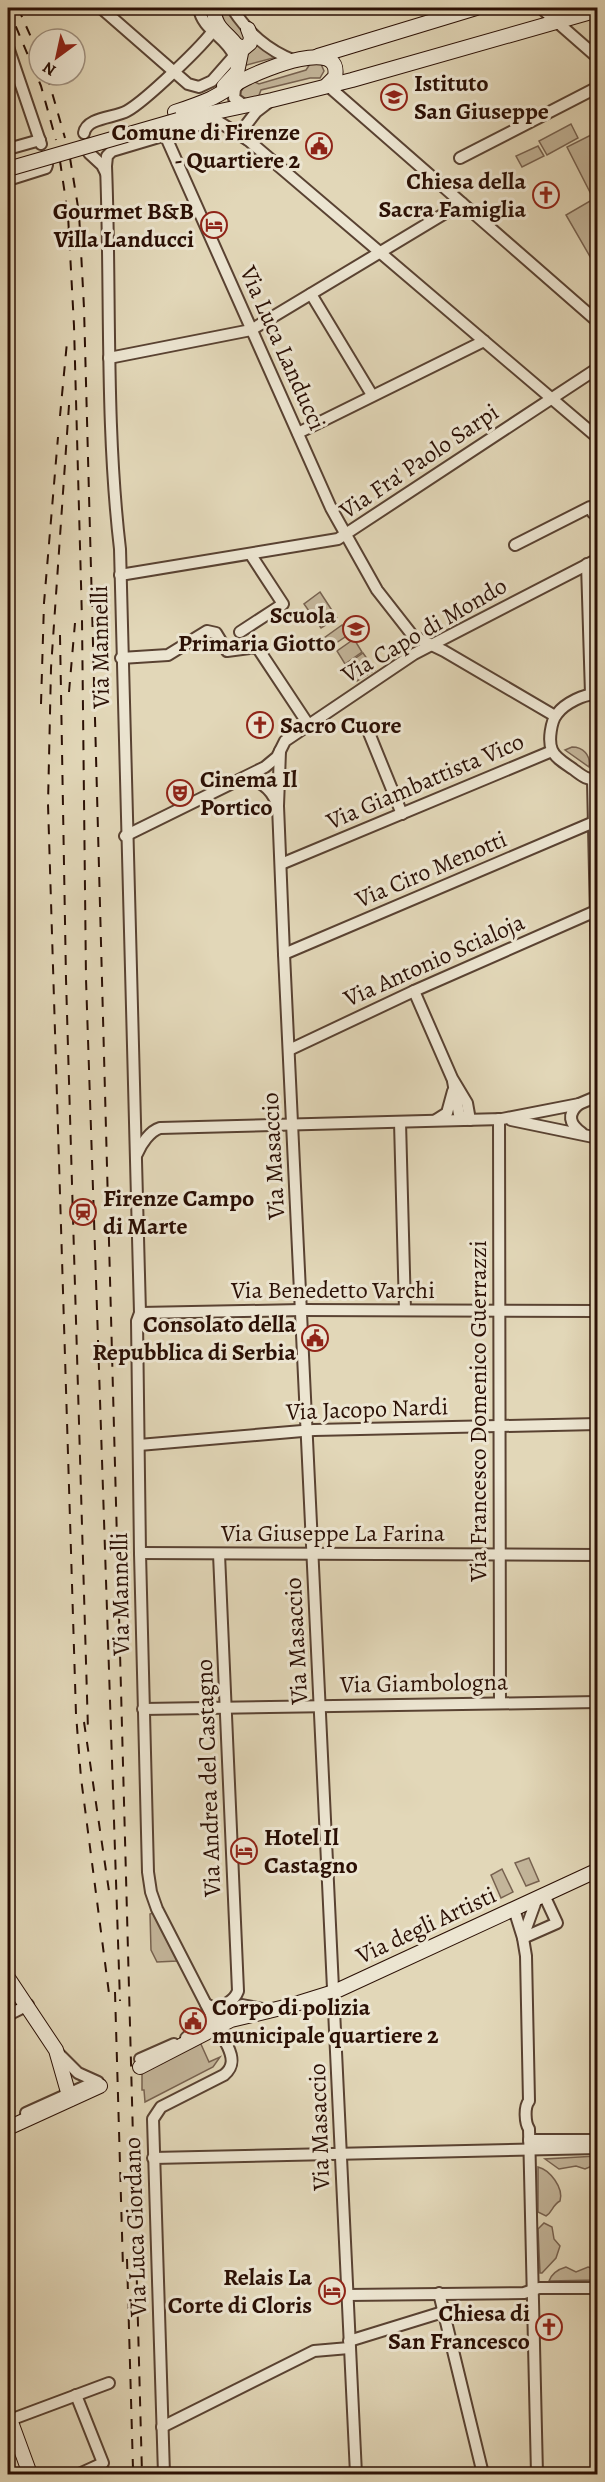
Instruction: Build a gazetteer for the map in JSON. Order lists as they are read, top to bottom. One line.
{"streets":{"street":["Via Luca Landucci","Via Fra' Paolo Sarpi","Via Capo di Mondo","Via Mannelli","Via Giambattista Vico","Via Ciro Menotti","Via Antonio Scialoja","Via Masaccio","Via Benedetto Varchi","Via Jacopo Nardi","Via Francesco Domenico Guerrazzi","Via Giuseppe La Farina","Via Giambologna","Via Andrea del Castagno","Via degli Artisti","Via Luca Giordano"]},"crossings":[["Via Luca Landucci","Via Fra' Paolo Sarpi"],["Via Luca Landucci","Via Capo di Mondo"],["Via Fra' Paolo Sarpi","Via Mannelli"],["Via Capo di Mondo","Via Mannelli"],["Via Capo di Mondo","Via Masaccio"],["Via Mannelli","Via Benedetto Varchi"],["Via Mannelli","Via Jacopo Nardi"],["Via Mannelli","Via Giuseppe La Farina"],["Via Mannelli","Via Giambologna"],["Via Mannelli","Via Andrea del Castagno"],["Via Mannelli","Via degli Artisti"],["Via Mannelli","Via Luca Giordano"],["Via Giambattista Vico","Via Masaccio"],["Via Ciro Menotti","Via Masaccio"],["Via Antonio Scialoja","Via Masaccio"],["Via Masaccio","Via Benedetto Varchi"],["Via Masaccio","Via Jacopo Nardi"],["Via Masaccio","Via Giuseppe La Farina"],["Via Masaccio","Via Giambologna"],["Via Masaccio","Via degli Artisti"],["Via Benedetto Varchi","Via Francesco Domenico Guerrazzi"],["Via Jacopo Nardi","Via Francesco Domenico Guerrazzi"],["Via Francesco Domenico Guerrazzi","Via Giuseppe La Farina"],["Via Francesco Domenico Guerrazzi","Via Giambologna"],["Via Giuseppe La Farina","Via Andrea del Castagno"],["Via Giambologna","Via Andrea del Castagno"],["Via degli Artisti","Via Luca Giordano"]],"places":{"school or university":["Istituto San Giuseppe","Scuola Primaria Giotto"],"public building":["Comune di Firenze - Quartiere 2","Consolato della Repubblica di Serbia","Corpo di polizia municipale quartiere 2"],"church":["Chiesa della Sacra Famiglia","Sacro Cuore","Chiesa di San Francesco"],"hotel":["Gourmet B&B Villa Landucci","Hotel Il Castagno","Relais La Corte di Cloris"],"theatre":["Cinema Il Portico"],"station":["Firenze Campo di Marte"]},"north":"bottom left"}
